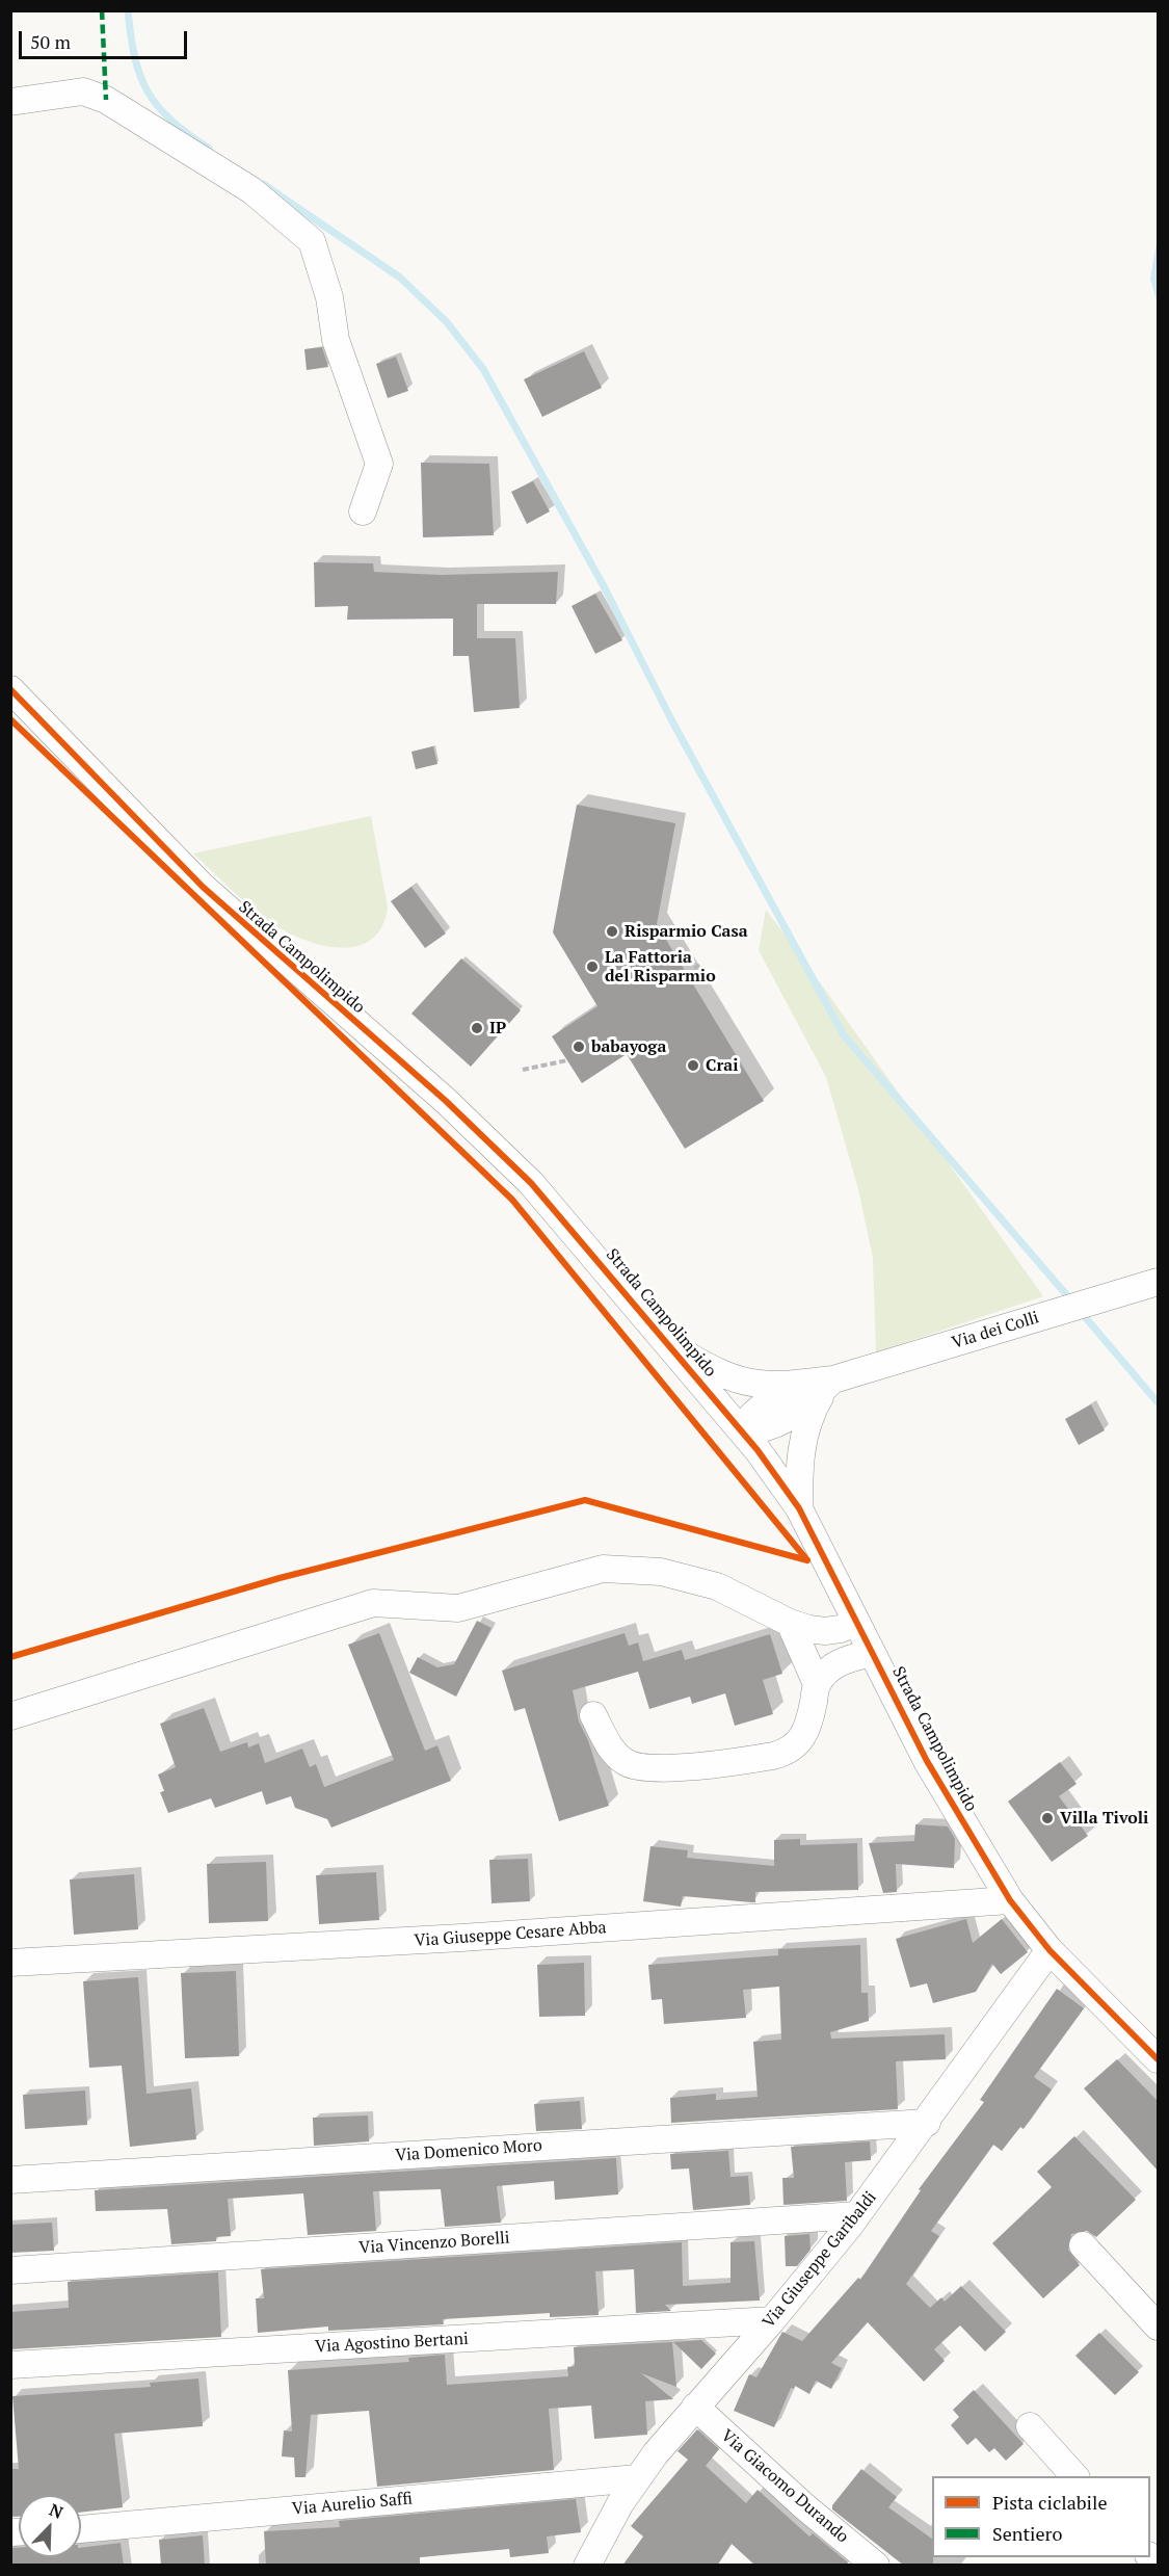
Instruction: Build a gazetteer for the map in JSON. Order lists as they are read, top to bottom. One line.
{"streets":{"street":["Strada Campolimpido","Via dei Colli","Via Giuseppe Cesare Abba","Via Domenico Moro","Via Vincenzo Borelli","Via Giuseppe Garibaldi","Via Agostino Bertani","Via Giacomo Durando","Via Aurelio Saffi"]},"crossings":[["Strada Campolimpido","Via dei Colli"],["Strada Campolimpido","Via Giuseppe Cesare Abba"],["Strada Campolimpido","Via Giuseppe Garibaldi"],["Via Domenico Moro","Via Giuseppe Garibaldi"],["Via Vincenzo Borelli","Via Giuseppe Garibaldi"],["Via Giuseppe Garibaldi","Via Agostino Bertani"],["Via Giuseppe Garibaldi","Via Giacomo Durando"],["Via Giuseppe Garibaldi","Via Aurelio Saffi"]],"places":["Risparmio Casa","La Fattoria del Risparmio","IP","babayoga","Crai","Villa Tivoli"],"legend":["Pista ciclabile","Sentiero"],"scale_bar":"50 m","north":"top right"}
